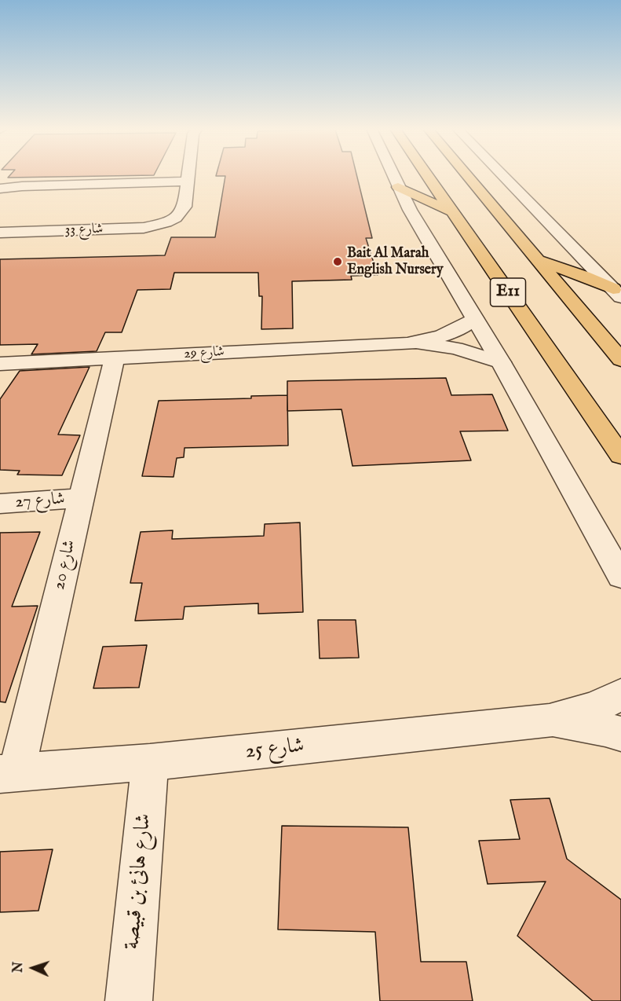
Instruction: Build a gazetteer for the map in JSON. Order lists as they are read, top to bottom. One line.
{"streets":{"highway":["E11"],"street":["شارع 33","شارع 29","شارع 27","شارع 20","شارع 25","شارع هانئ بن قبيصة"]},"crossings":[["شارع 29","شارع 20"],["شارع 27","شارع 20"],["شارع 20","شارع 25"],["شارع 25","شارع هانئ بن قبيصة"]],"places":["Bait Al Marah English Nursery"],"north":"left"}
